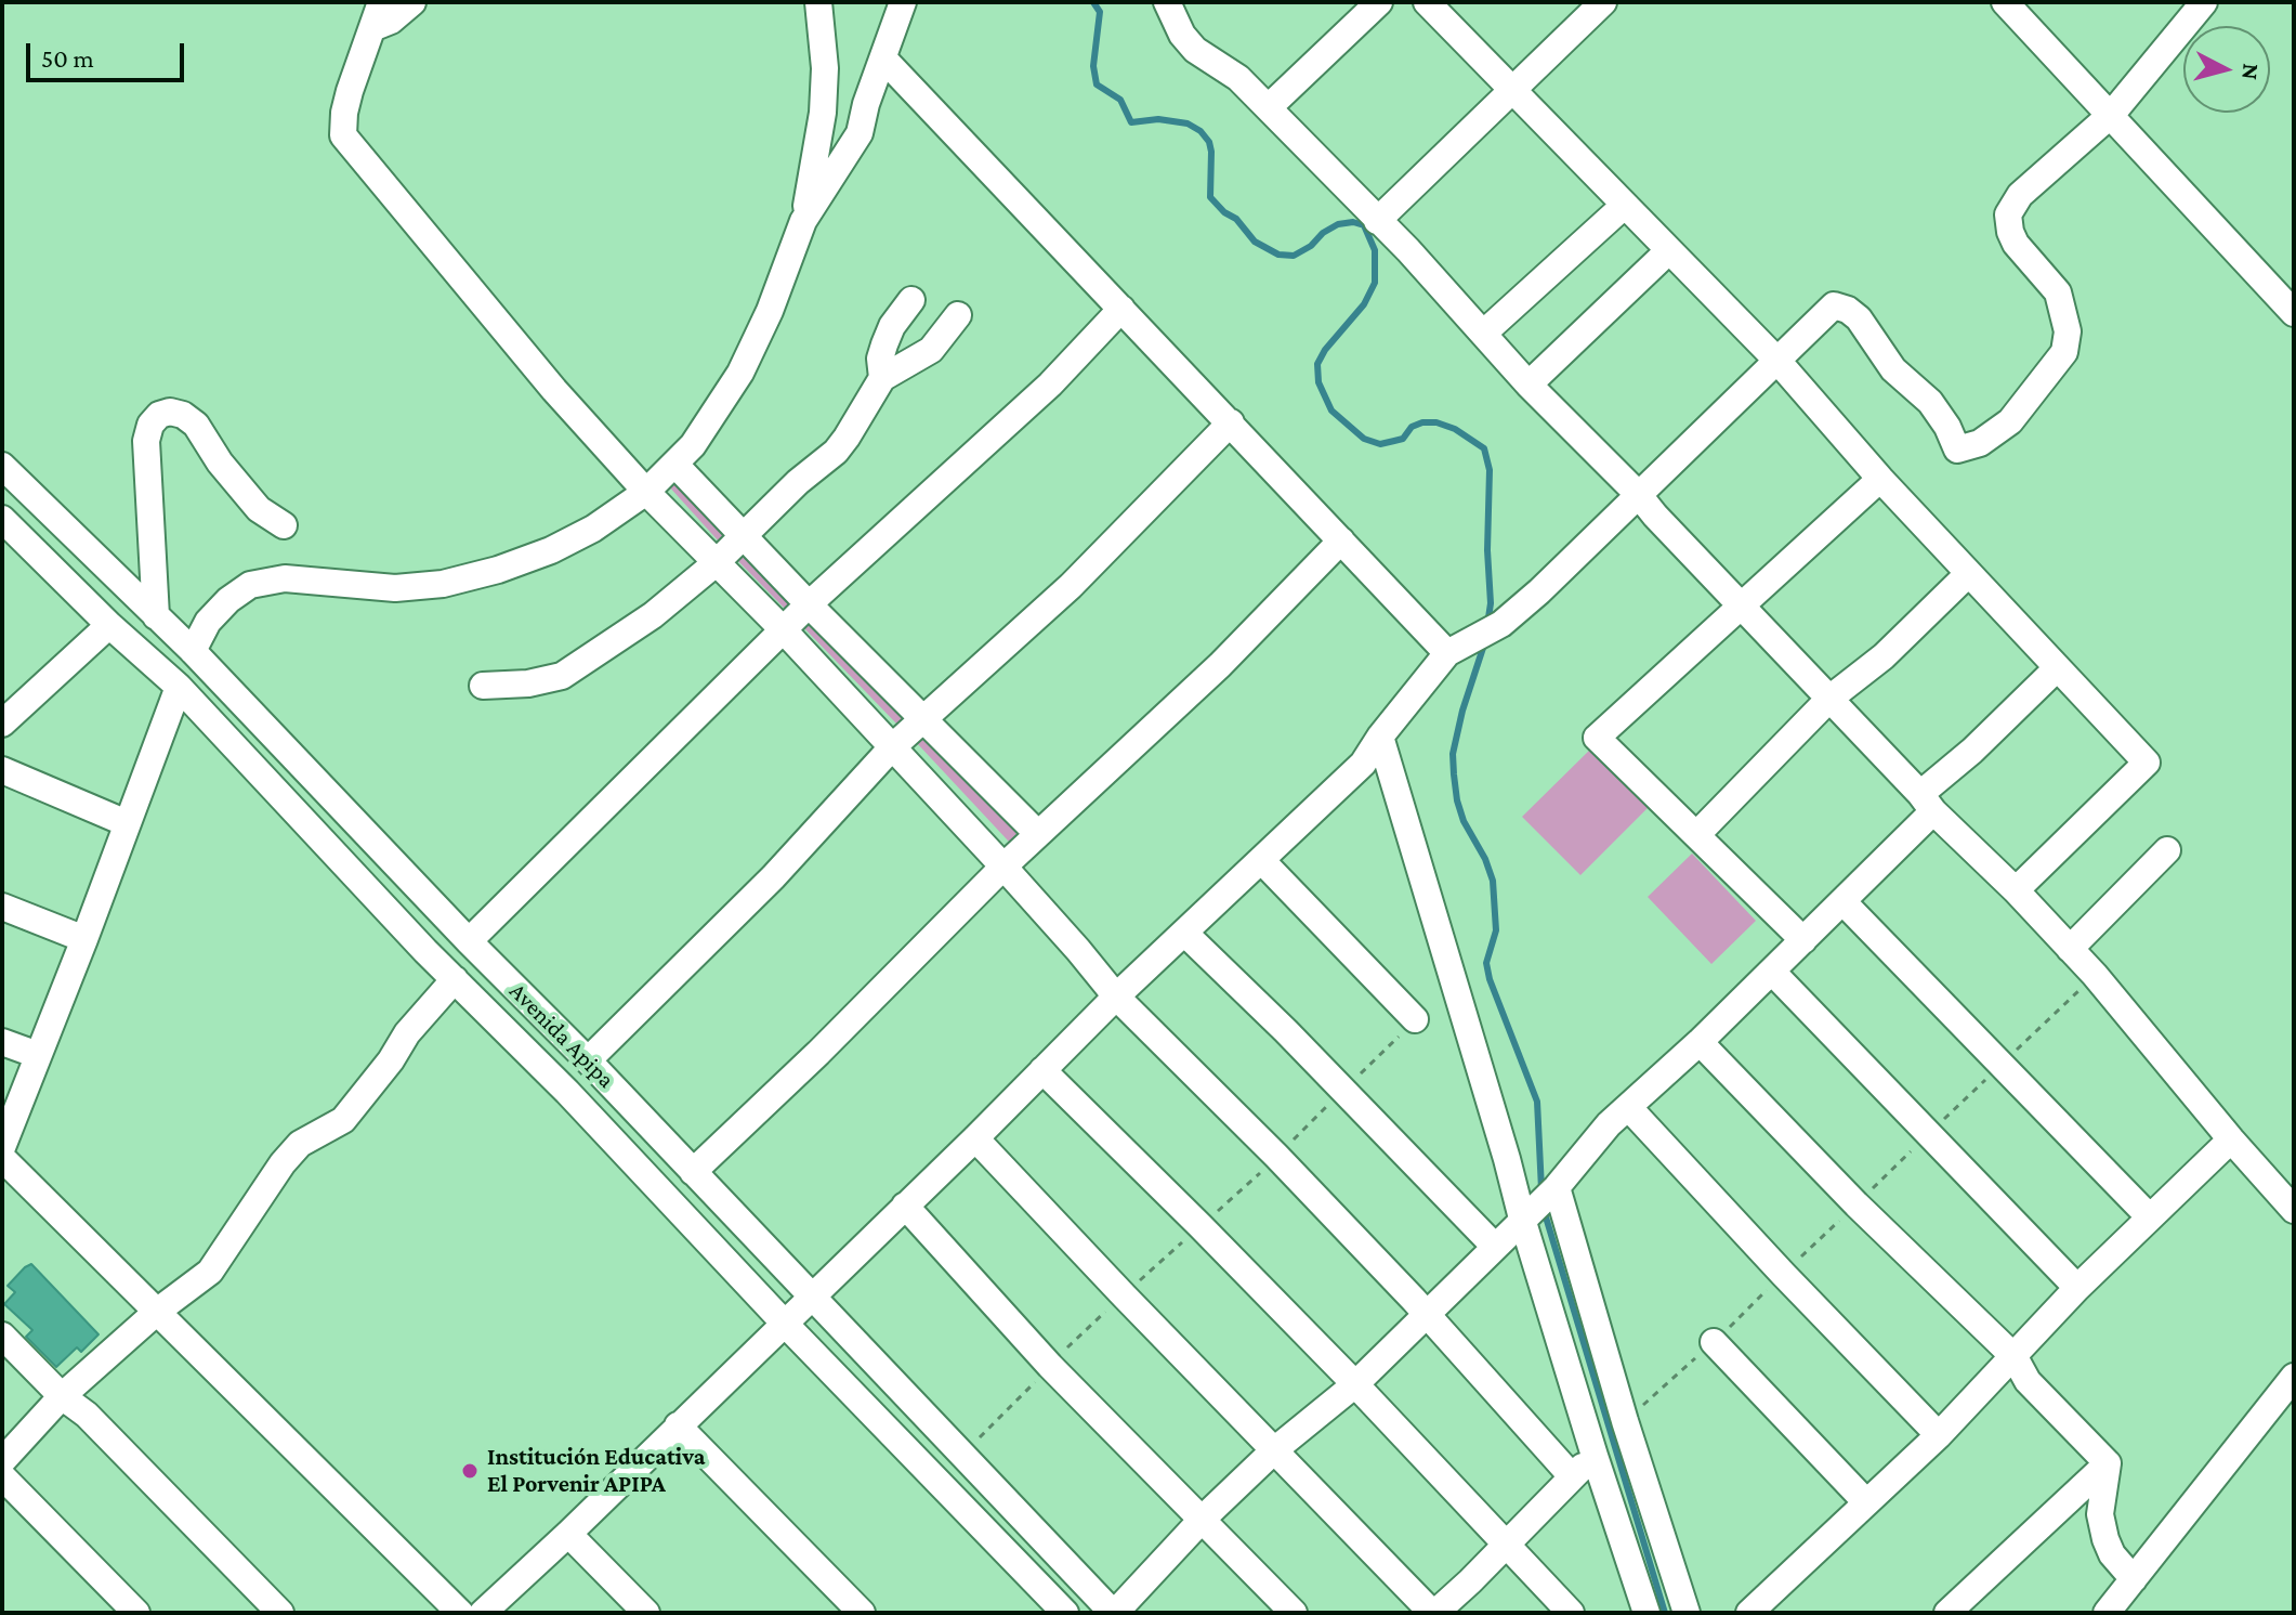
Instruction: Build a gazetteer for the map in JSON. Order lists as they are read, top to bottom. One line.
{"streets":{"street":["Avenida Apipa"]},"places":["Institución Educativa El Porvenir APIPA"],"scale_bar":"50 m","north":"right"}
